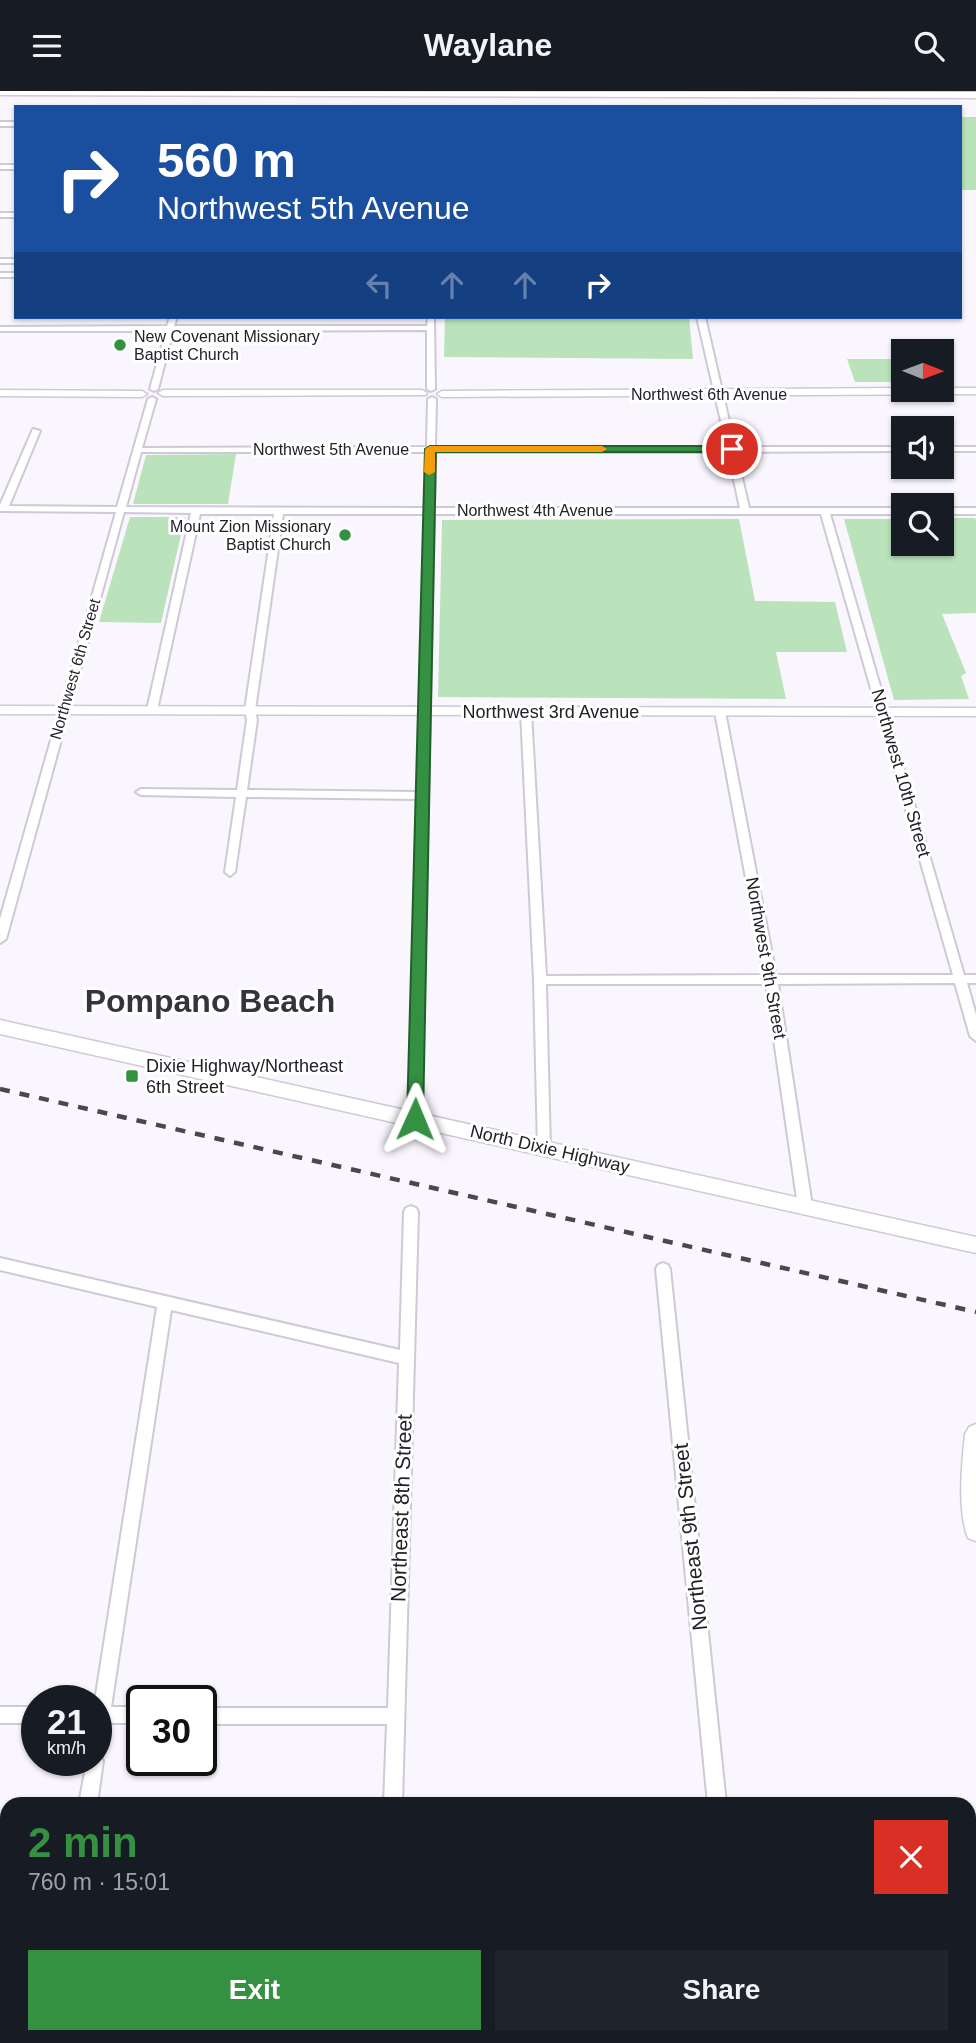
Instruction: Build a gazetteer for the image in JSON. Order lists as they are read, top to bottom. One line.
{"streets":{"street":["Northwest 6th Avenue","Northwest 5th Avenue","Northwest 4th Avenue","Northwest 6th Street","Northwest 3rd Avenue","Northwest 10th Street","Northwest 9th Street","North Dixie Highway","Northeast 8th Street","Northeast 9th Street"]},"crossings":[["Northwest 6th Avenue","Northwest 6th Street"],["Northwest 5th Avenue","Northwest 6th Street"],["Northwest 4th Avenue","Northwest 6th Street"],["Northwest 4th Avenue","Northwest 10th Street"],["Northwest 6th Street","Northwest 3rd Avenue"],["Northwest 3rd Avenue","Northwest 10th Street"],["Northwest 3rd Avenue","Northwest 9th Street"],["Northwest 9th Street","North Dixie Highway"]],"districts":["Pompano Beach"],"places":{"other":["New Covenant Missionary Baptist Church","Mount Zion Missionary Baptist Church"],"transit":["Dixie Highway/Northeast 6th Street"]},"north":"right","page":{"header":"Waylane","turn":["560 m","Northwest 5th Avenue"],"speed":"21 km/h","limit":"30","heading":["2 min","760 m · 15:01"],"buttons":["Exit","Share"]}}
